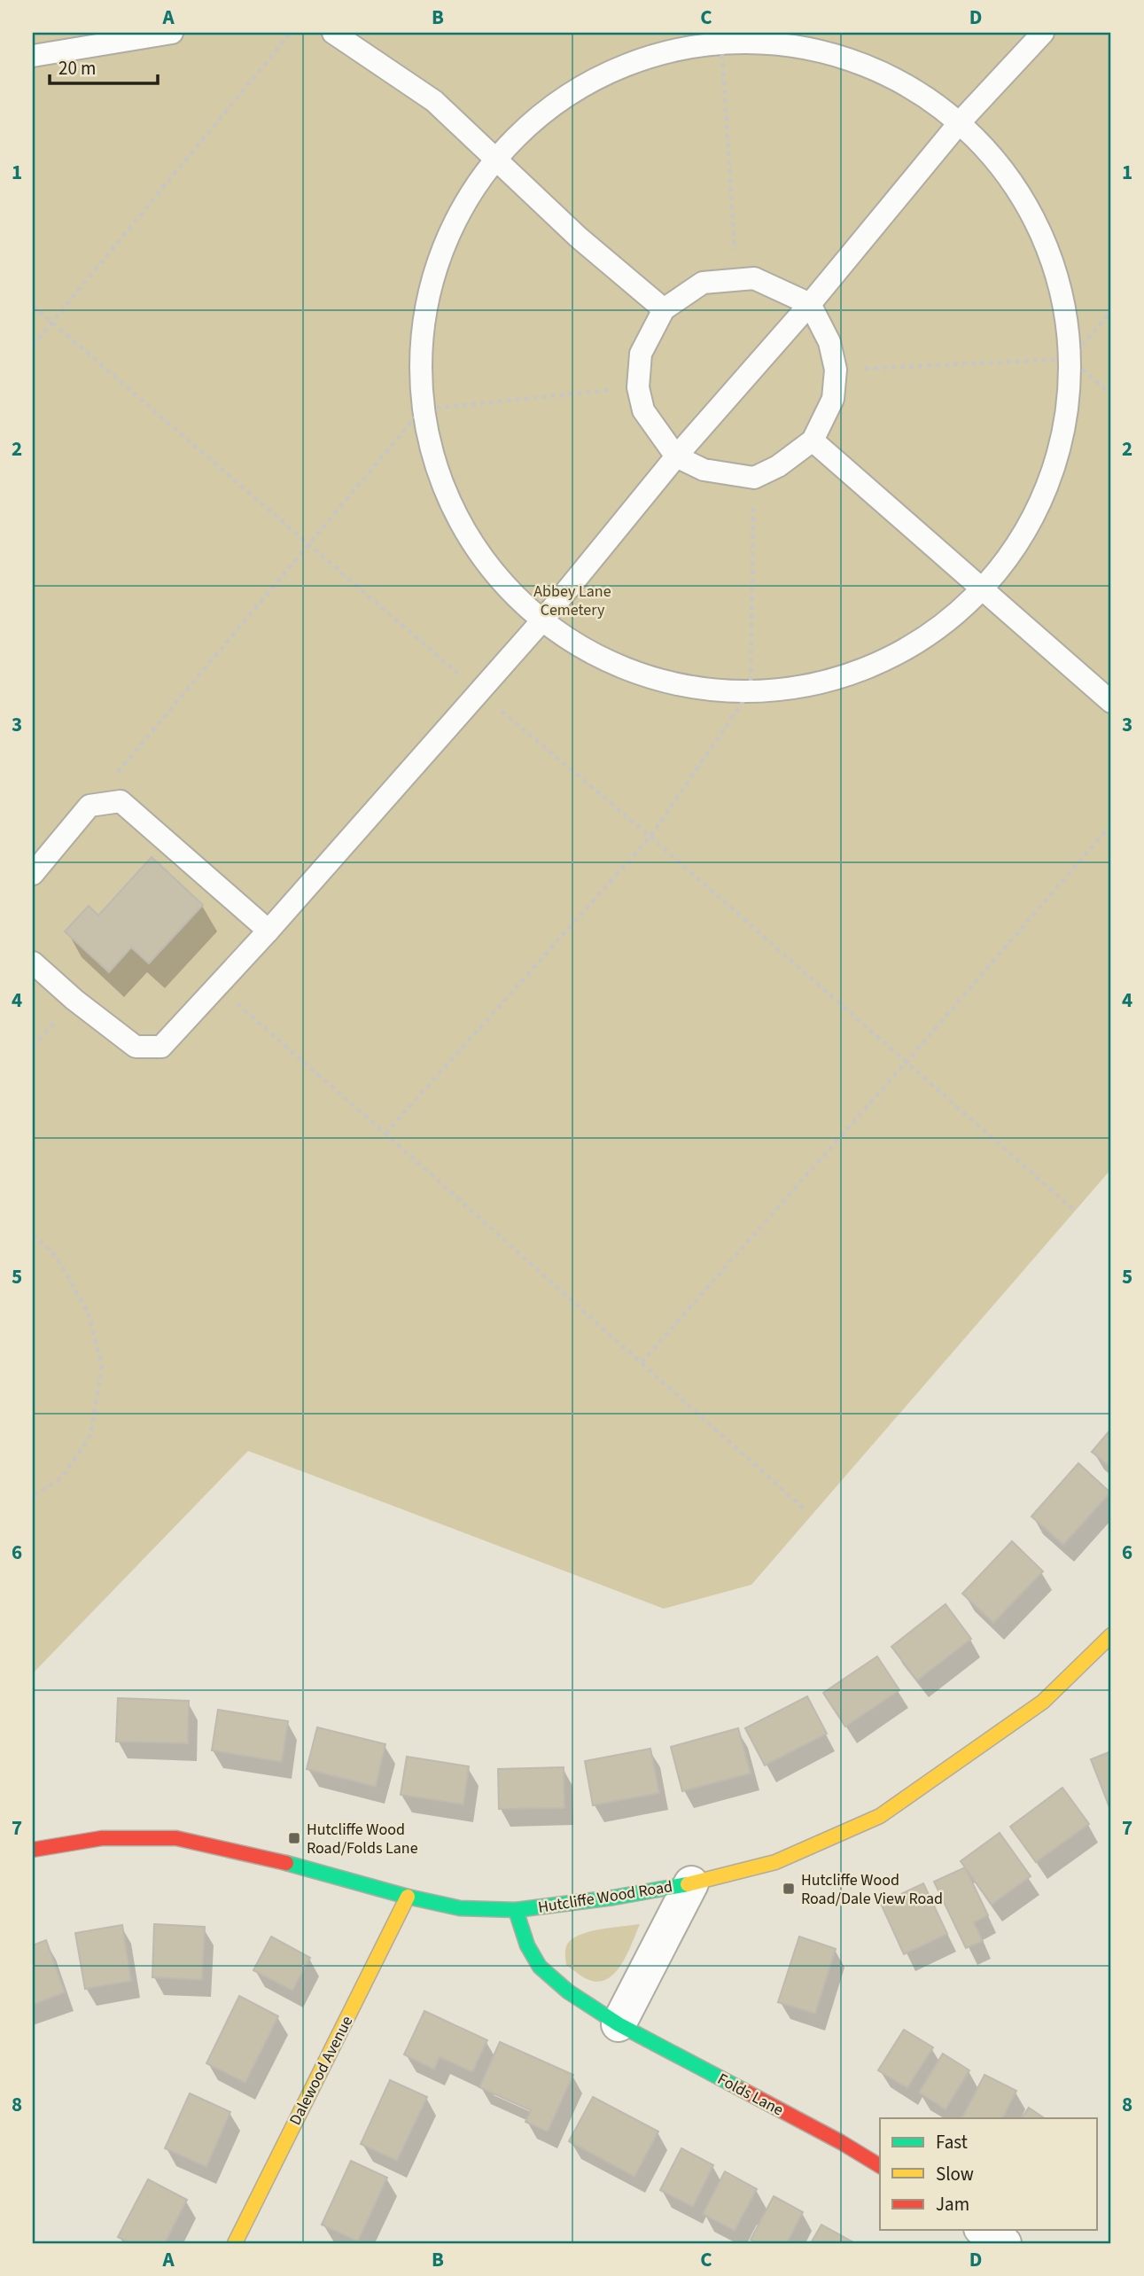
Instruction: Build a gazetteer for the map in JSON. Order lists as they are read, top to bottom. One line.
{"streets":{"street":["Hutcliffe Wood Road","Dalewood Avenue","Folds Lane"]},"crossings":[["Hutcliffe Wood Road","Dalewood Avenue"],["Hutcliffe Wood Road","Folds Lane"]],"parks":["Abbey Lane Cemetery"],"places":{"transit":["Hutcliffe Wood Road/Folds Lane","Hutcliffe Wood Road/Dale View Road"]},"legend":["Fast","Slow","Jam"],"scale_bar":"20 m","grid":{"columns":["A","B","C","D"],"rows":["1","2","3","4","5","6","7","8"]}}
